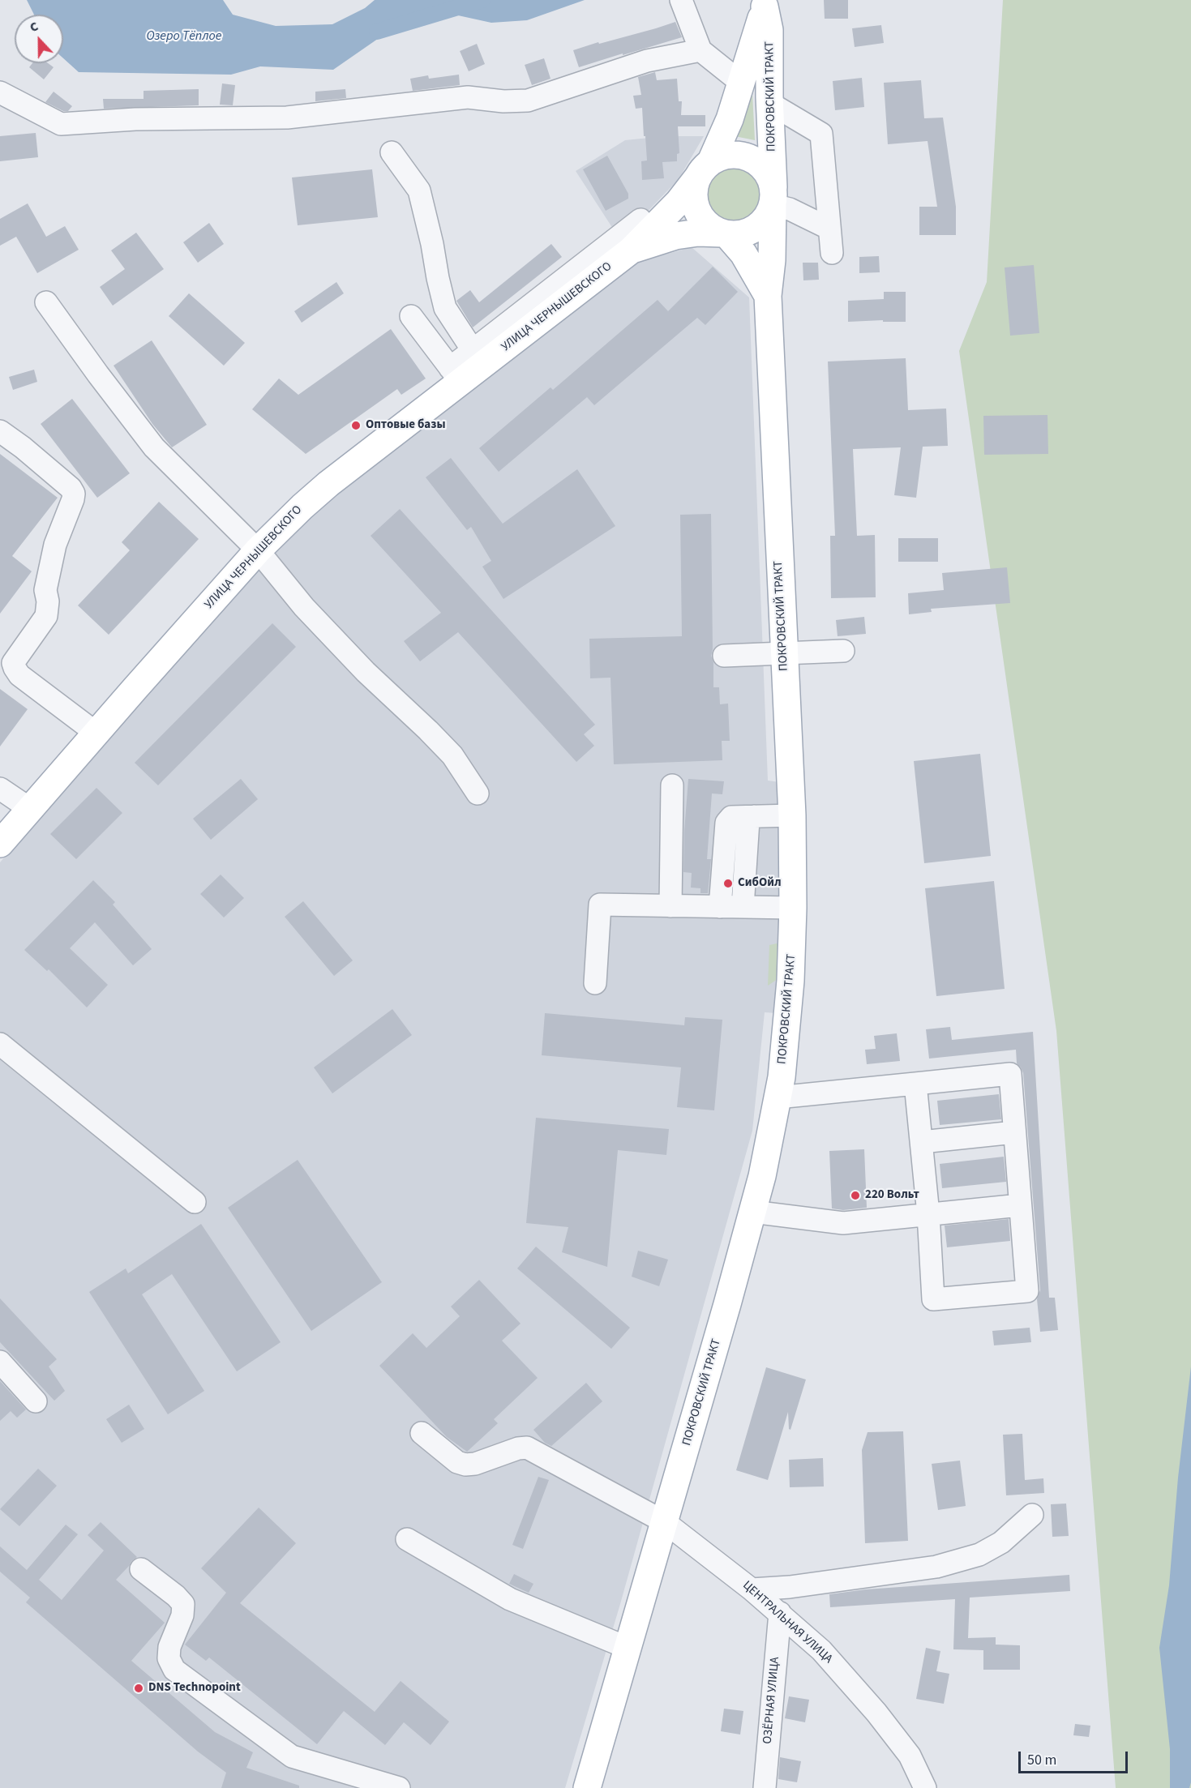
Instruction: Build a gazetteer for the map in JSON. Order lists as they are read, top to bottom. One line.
{"streets":{"main road":["ПОКРОВСКИЙ ТРАКТ","УЛИЦА ЧЕРНЫШЕВСКОГО"],"street":["ЦЕНТРАЛЬНАЯ УЛИЦА","ОЗЁРНАЯ УЛИЦА"]},"crossings":[["ПОКРОВСКИЙ ТРАКТ","УЛИЦА ЧЕРНЫШЕВСКОГО"],["ПОКРОВСКИЙ ТРАКТ","ЦЕНТРАЛЬНАЯ УЛИЦА"],["ЦЕНТРАЛЬНАЯ УЛИЦА","ОЗЁРНАЯ УЛИЦА"]],"water":["Озеро Тёплое"],"places":["Оптовые базы","СибОйл","220 Вольт","DNS Technopoint"],"scale_bar":"50 m","north":"top"}
